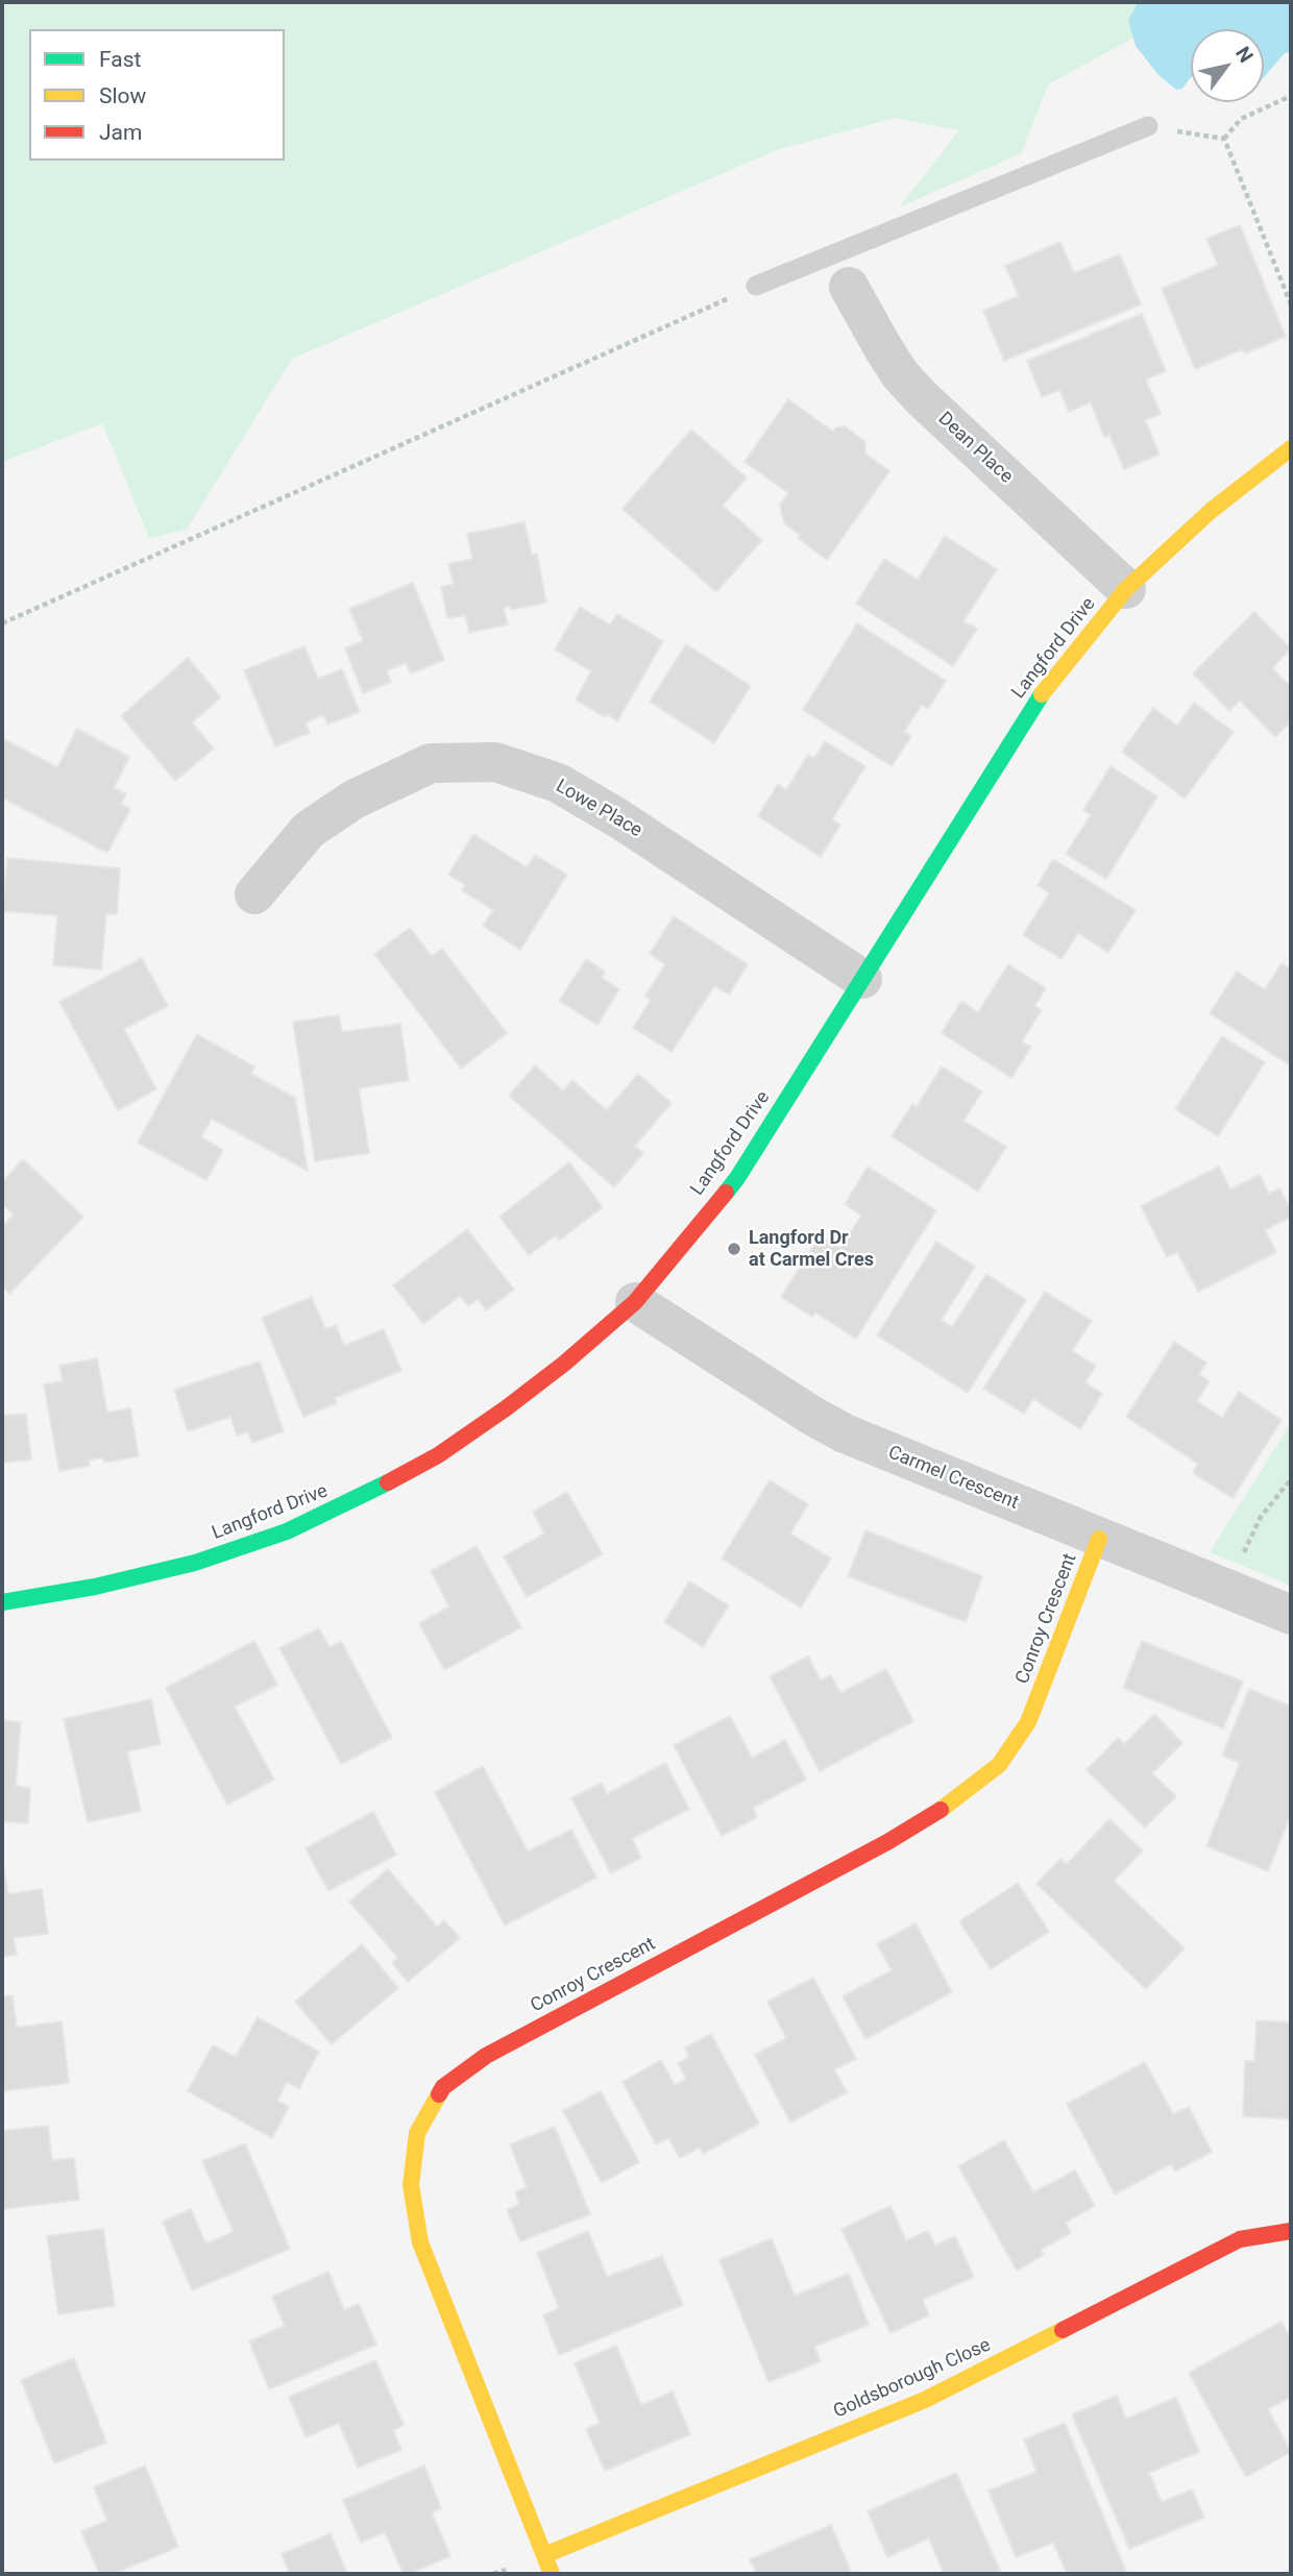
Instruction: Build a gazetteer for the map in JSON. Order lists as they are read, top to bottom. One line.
{"streets":{"street":["Dean Place","Langford Drive","Lowe Place","Carmel Crescent","Conroy Crescent","Goldsborough Close"]},"crossings":[["Dean Place","Langford Drive"],["Langford Drive","Lowe Place"],["Langford Drive","Carmel Crescent"],["Carmel Crescent","Conroy Crescent"],["Conroy Crescent","Goldsborough Close"]],"places":["Langford Dr at Carmel Cres"],"legend":["Fast","Slow","Jam"],"north":"top right"}
